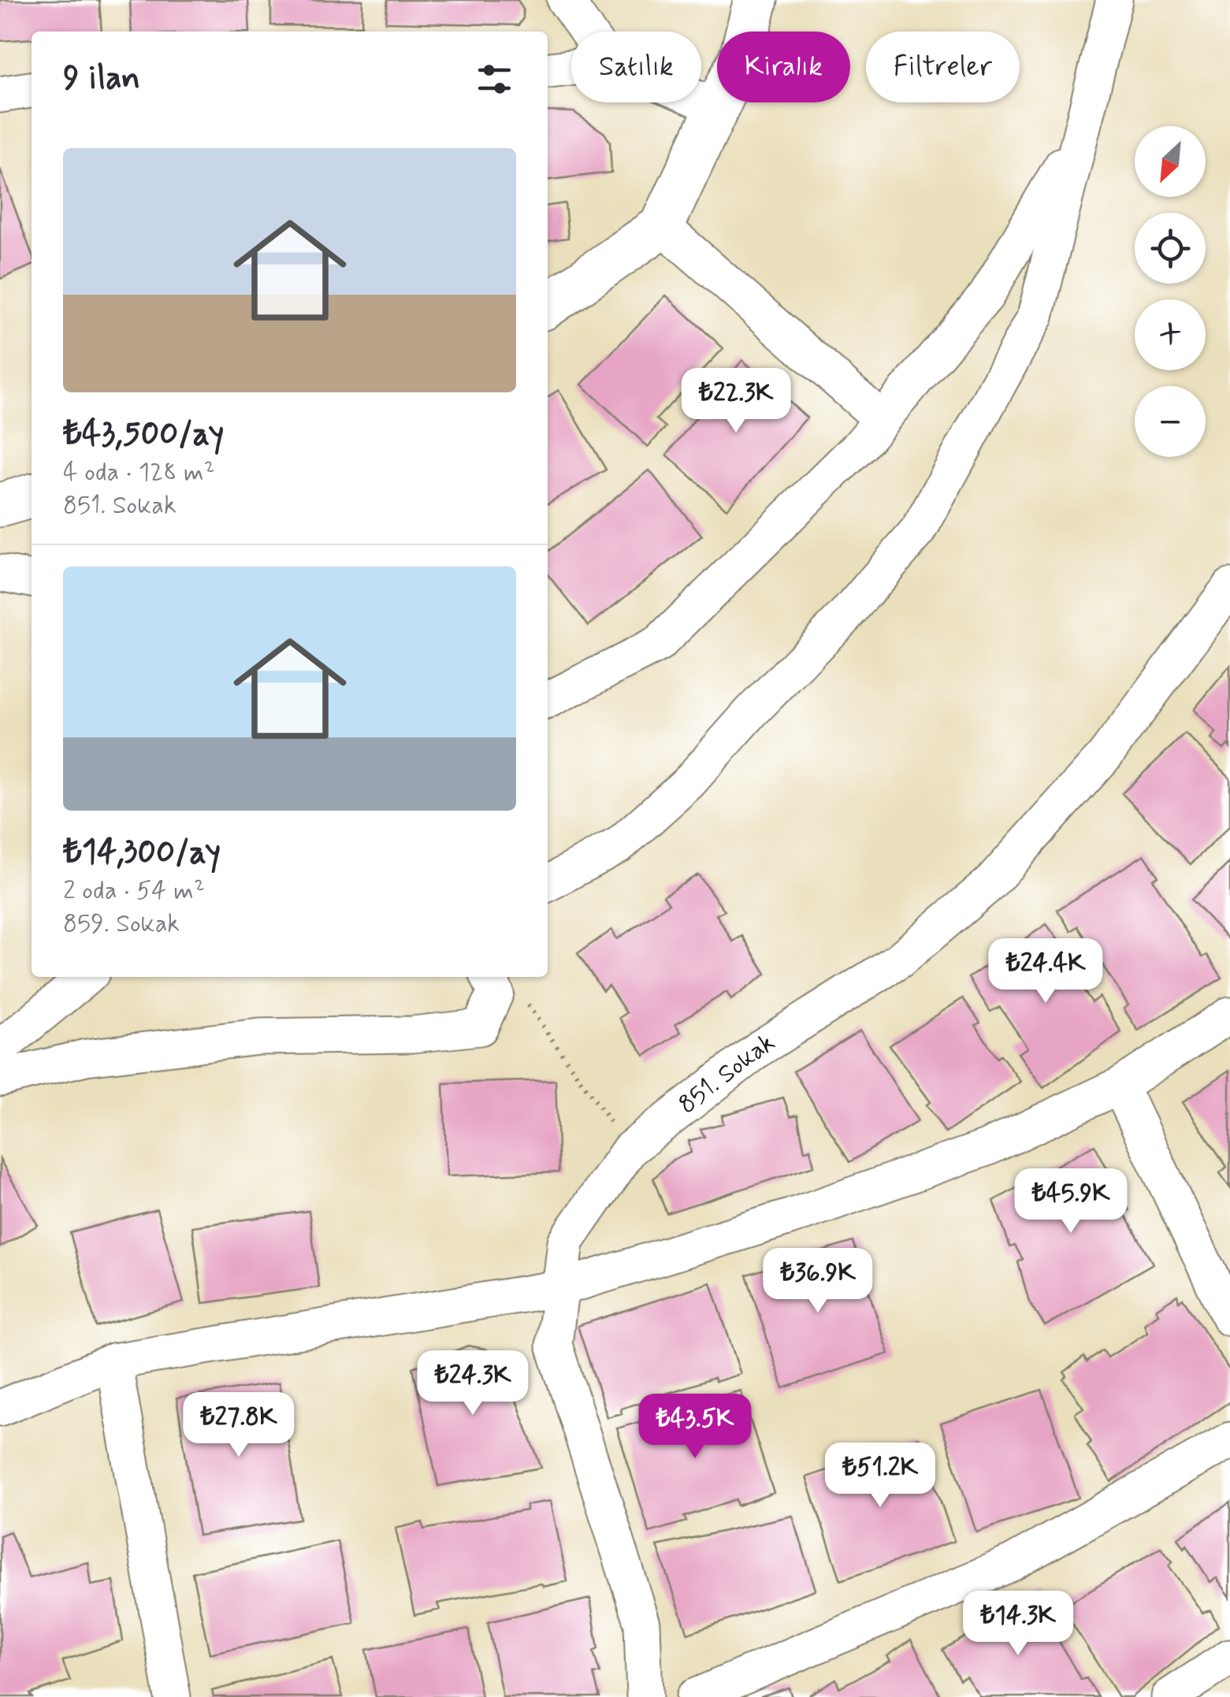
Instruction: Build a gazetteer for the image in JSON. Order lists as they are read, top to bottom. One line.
{"streets":{"street":["851. Sokak"]},"north":"bottom left","page":{"chip":["Satılık","Kiralık","Filtreler"],"heading":"9 ilan","map_buttons":["+","−"],"list":[{"name":"₺43,500/ay","note":"4 oda · 128 m² · 851. Sokak"},{"name":"₺14,300/ay","note":"2 oda · 54 m² · 859. Sokak"}],"price":["₺22.3K","₺24.4K","₺45.9K","₺36.9K","₺24.3K","₺27.8K","₺43.5K","₺51.2K","₺14.3K"]}}
